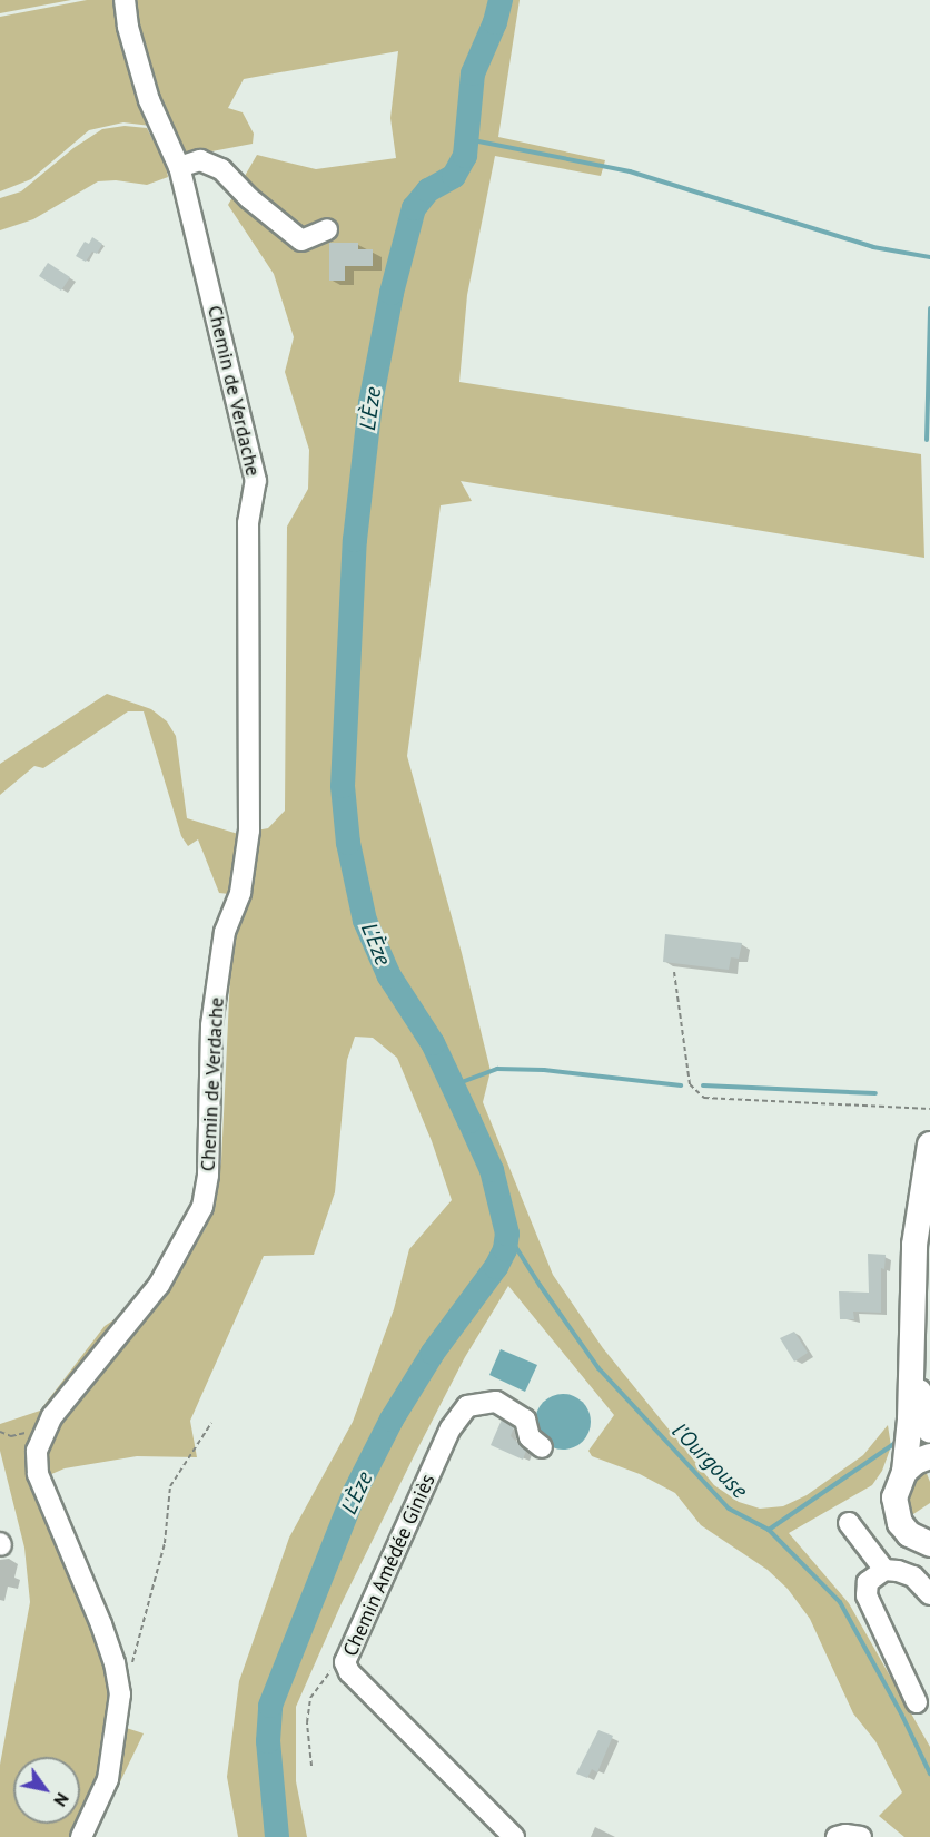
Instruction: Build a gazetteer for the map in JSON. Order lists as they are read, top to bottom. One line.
{"streets":{"street":["Chemin de Verdache","Chemin Amédée Giniès"]},"water":["L'Èze","l'Ourgouse"],"north":"bottom right"}
